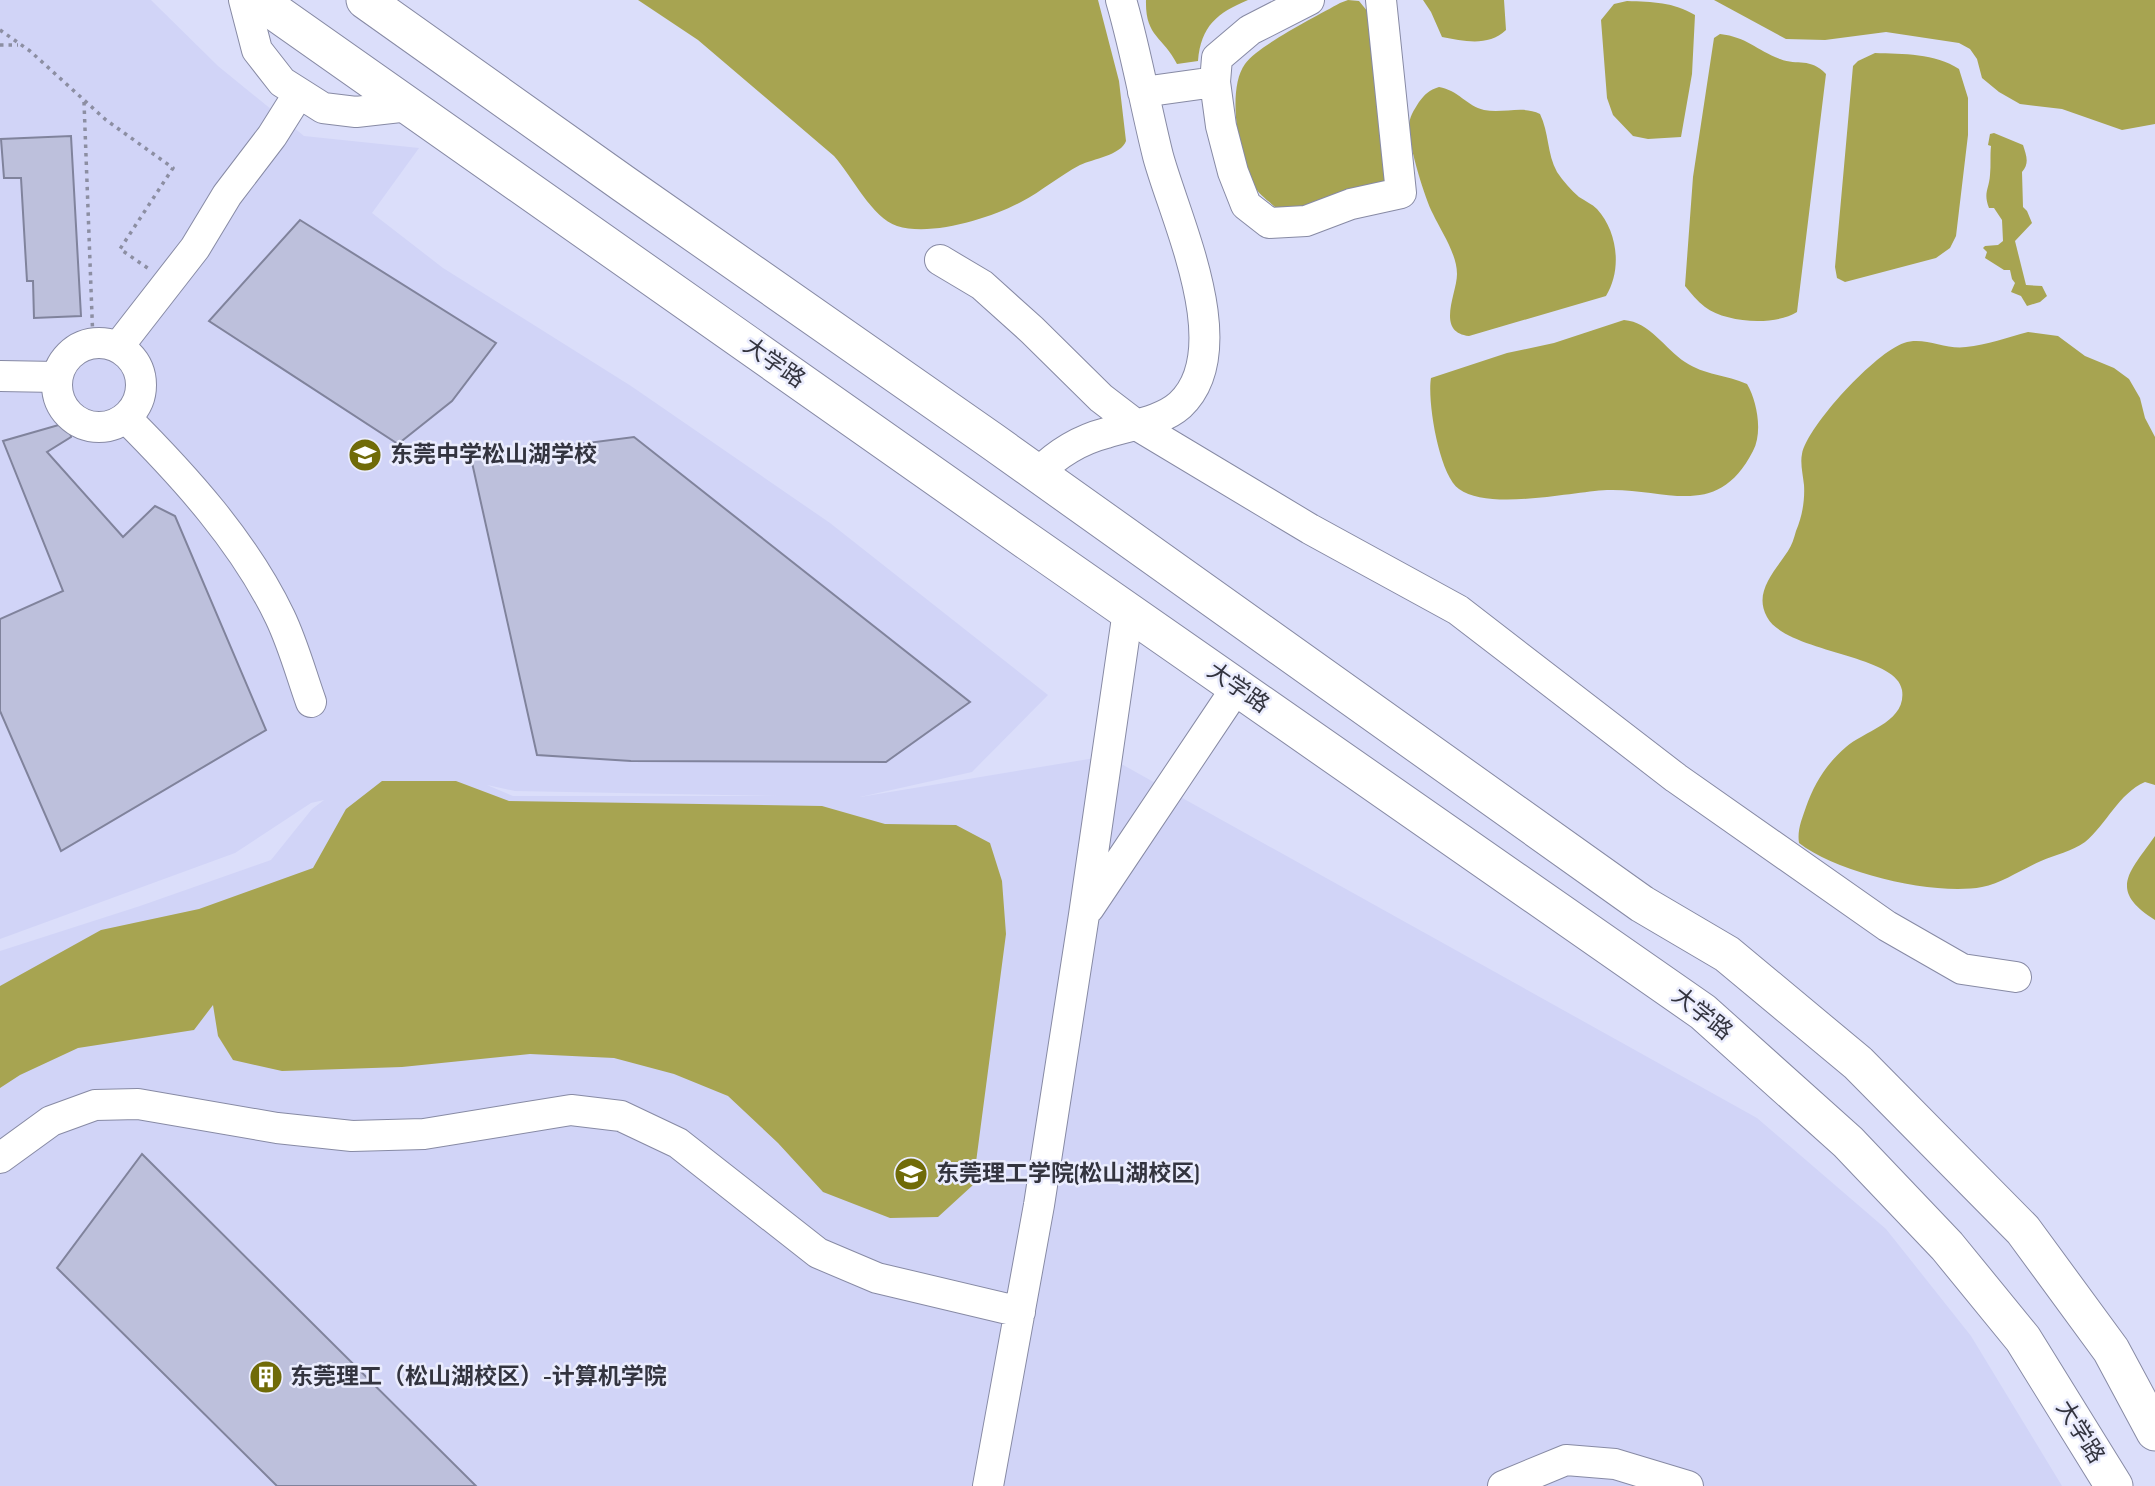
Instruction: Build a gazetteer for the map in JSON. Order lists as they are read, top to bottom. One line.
{"streets":{"main road":["大学路"]},"places":{"school or university":["东莞中学松山湖学校","东莞理工学院(松山湖校区)"],"building":["东莞理工（松山湖校区）-计算机学院"]}}
